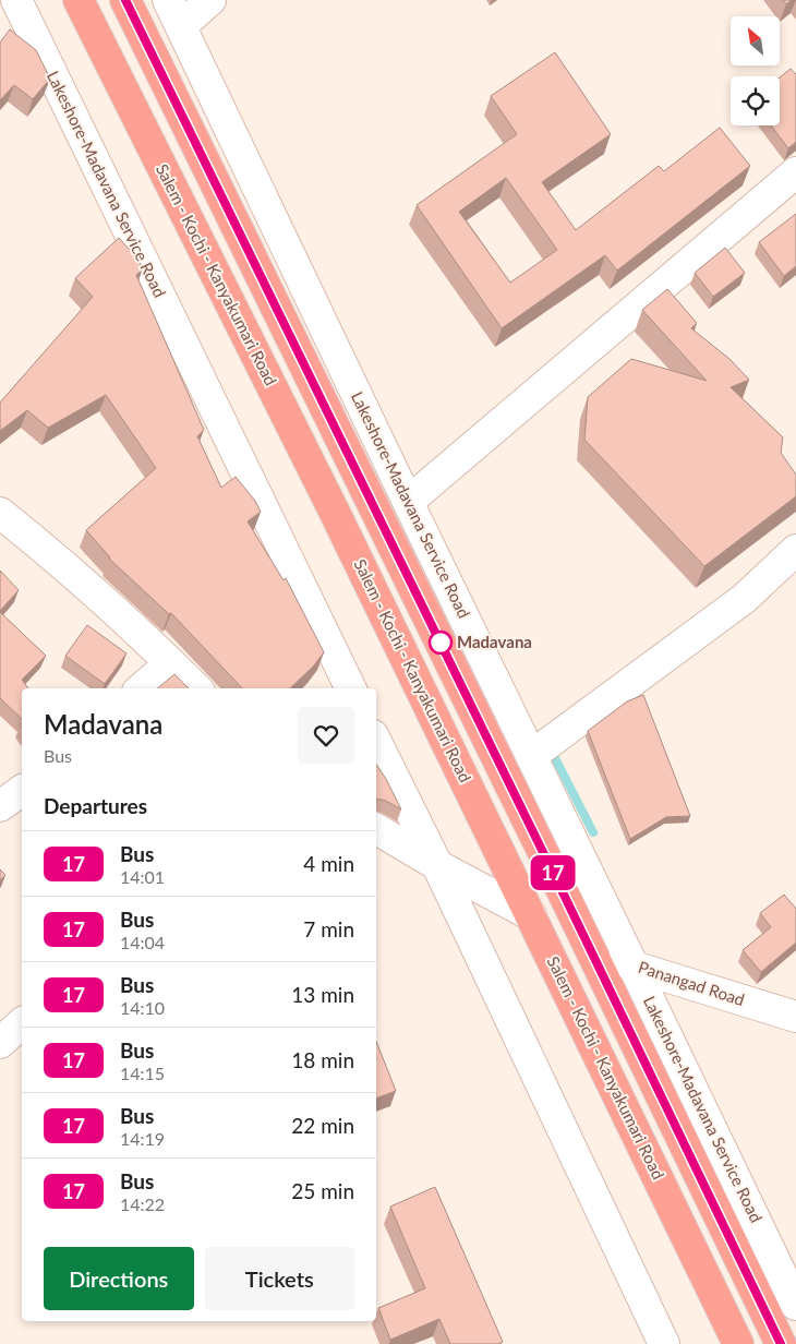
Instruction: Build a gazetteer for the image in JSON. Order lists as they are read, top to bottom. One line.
{"streets":{"highway":["Salem - Kochi - Kanyakumari Road"],"street":["Lakeshore-Madavana Service Road","Panangad Road"]},"crossings":[["Lakeshore-Madavana Service Road","Panangad Road"]],"places":["Madavana"],"lines":["bus line 17"],"north":"top left","page":{"on_map":"17","heading":[["Madavana","Bus"],"Departures"],"list":[{"mark":"17","name":"Bus","note":"14:01","value":"4 min"},{"mark":"17","name":"Bus","note":"14:04","value":"7 min"},{"mark":"17","name":"Bus","note":"14:10","value":"13 min"},{"mark":"17","name":"Bus","note":"14:15","value":"18 min"},{"mark":"17","name":"Bus","note":"14:19","value":"22 min"},{"mark":"17","name":"Bus","note":"14:22","value":"25 min"}],"buttons":["Directions","Tickets"]}}
